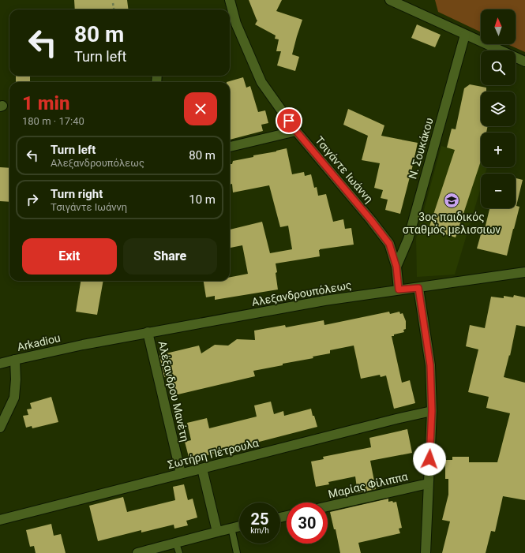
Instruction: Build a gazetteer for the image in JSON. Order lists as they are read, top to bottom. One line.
{"streets":{"street":["Ν. Σουκάκου","Τσιγάντε Ιωάννη","Αλεξανδρουπόλεως","Arkadiou","Αλέξανδρου Μανέτη","Σωτήρη Πέτρουλα","Μαρίας Φίλιππα"]},"crossings":[["Ν. Σουκάκου","Τσιγάντε Ιωάννη"],["Τσιγάντε Ιωάννη","Αλεξανδρουπόλεως"],["Αλεξανδρουπόλεως","Arkadiou"],["Αλεξανδρουπόλεως","Αλέξανδρου Μανέτη"],["Αλέξανδρου Μανέτη","Σωτήρη Πέτρουλα"]],"places":{"school or university":["3ος παιδικός σταθμός μελισσιων"]},"north":"top","page":{"map_buttons":["+","−"],"turn":["80 m","Turn left"],"heading":["1 min","180 m · 17:40"],"list":[{"name":"Turn left","note":"Αλεξανδρουπόλεως","value":"80 m"},{"name":"Turn right","note":"Τσιγάντε Ιωάννη","value":"10 m"}],"buttons":["Exit","Share"],"speed":"25 km/h","limit":"30"}}
